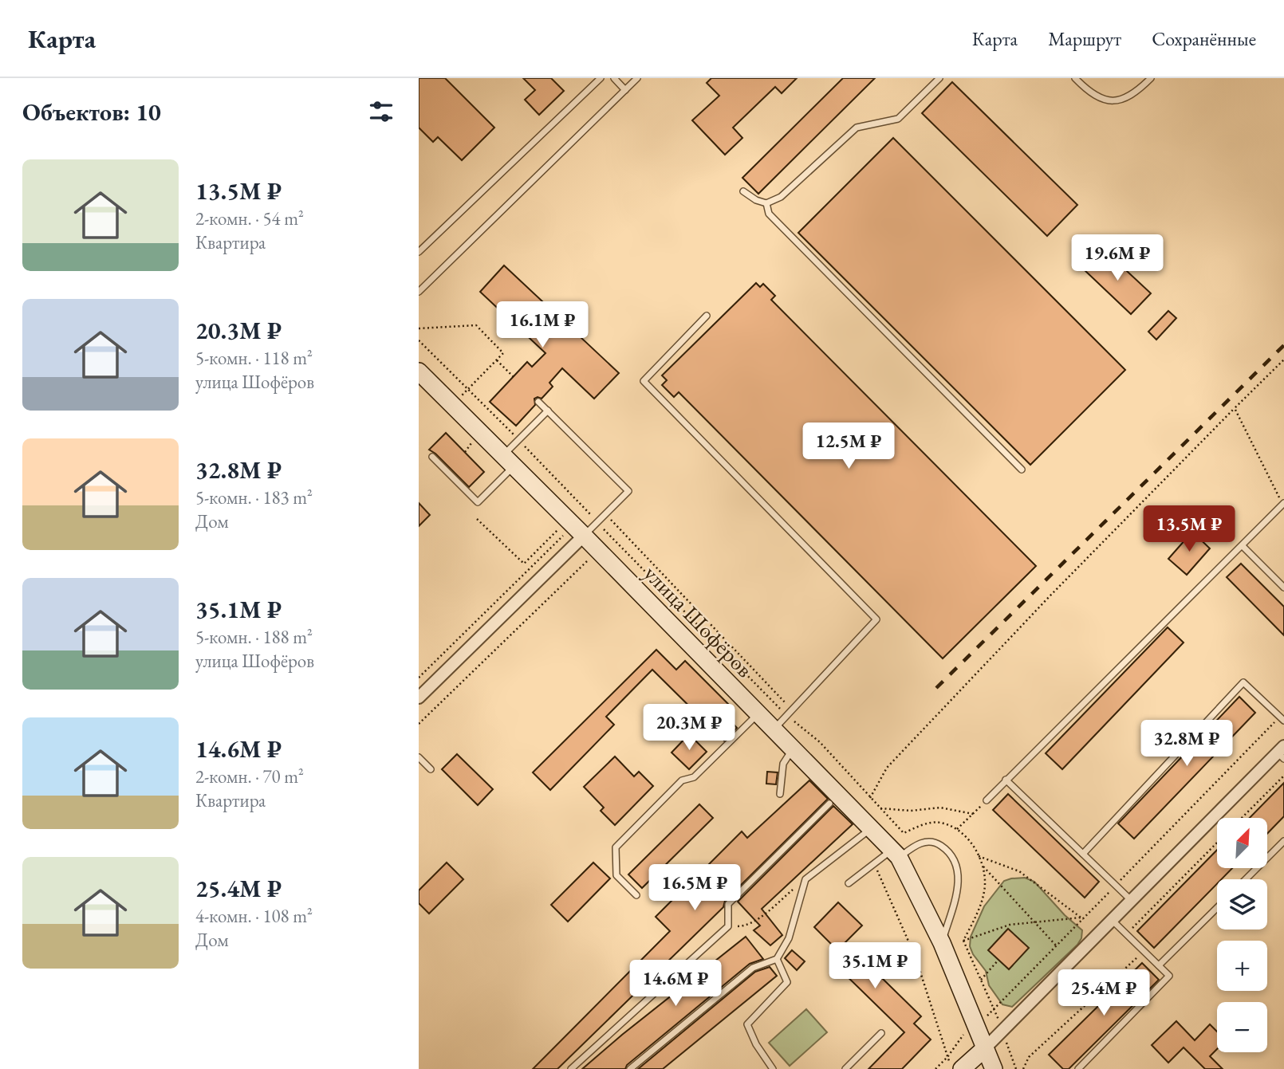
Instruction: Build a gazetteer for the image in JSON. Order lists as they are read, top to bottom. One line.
{"streets":{"street":["улица Шофёров"]},"north":"top right","page":{"header":"Карта","nav":["Карта","Маршрут","Сохранённые"],"heading":"Объектов: 10","list":[{"name":"13.5M ₽","note":"2-комн. · 54 m² · Квартира"},{"name":"20.3M ₽","note":"5-комн. · 118 m² · улица Шофёров"},{"name":"32.8M ₽","note":"5-комн. · 183 m² · Дом"},{"name":"35.1M ₽","note":"5-комн. · 188 m² · улица Шофёров"},{"name":"14.6M ₽","note":"2-комн. · 70 m² · Квартира"},{"name":"25.4M ₽","note":"4-комн. · 108 m² · Дом"}],"price":["19.6M ₽","16.1M ₽","12.5M ₽","13.5M ₽","20.3M ₽","32.8M ₽","16.5M ₽","35.1M ₽","14.6M ₽","25.4M ₽"],"map_buttons":["+","−"]}}
